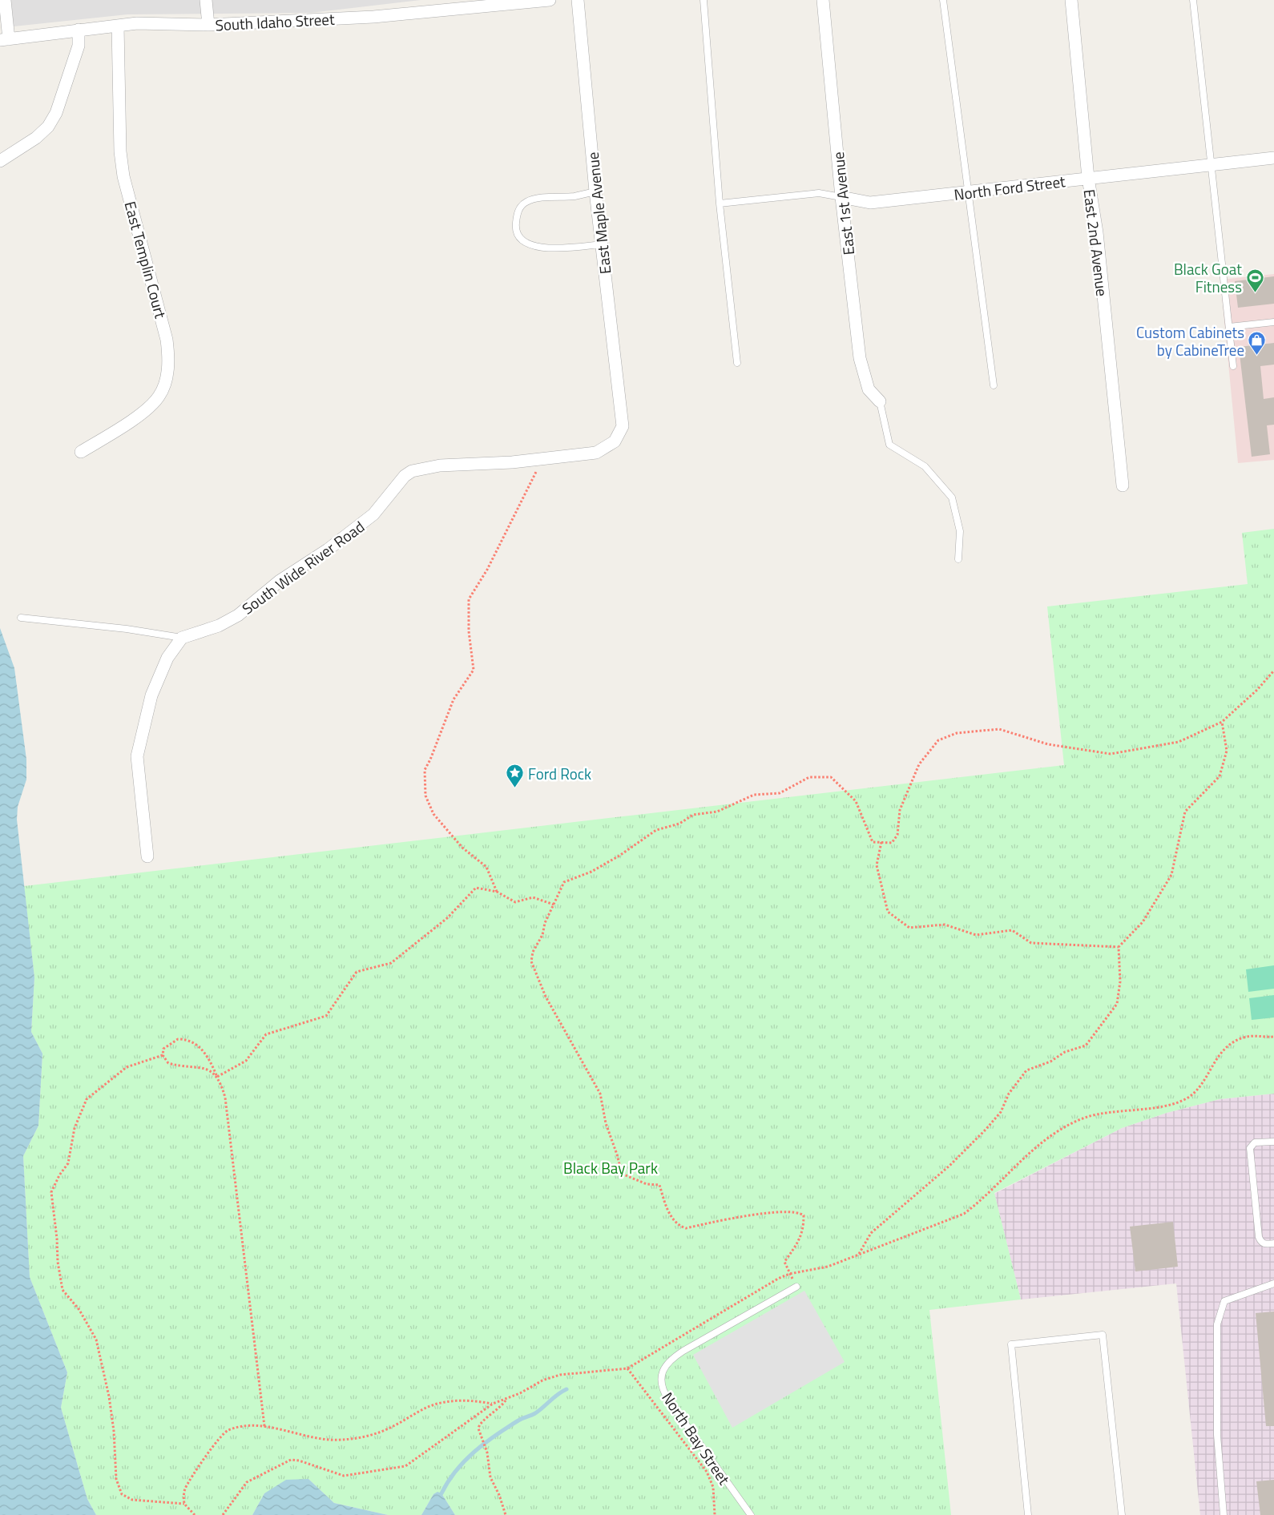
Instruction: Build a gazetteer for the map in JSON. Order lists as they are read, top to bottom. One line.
{"streets":{"street":["South Idaho Street","North Ford Street","East 1st Avenue","East Maple Avenue","East 2nd Avenue","East Templin Court","South Wide River Road"],"lane":["North Bay Street"]},"crossings":[["South Idaho Street","East Templin Court"],["North Ford Street","East 1st Avenue"],["North Ford Street","East 2nd Avenue"],["East Maple Avenue","South Wide River Road"]],"parks":["Black Bay Park"],"places":{"sports":["Black Goat Fitness"],"shop":["Custom Cabinets by CabineTree"],"place":["Ford Rock"]}}
